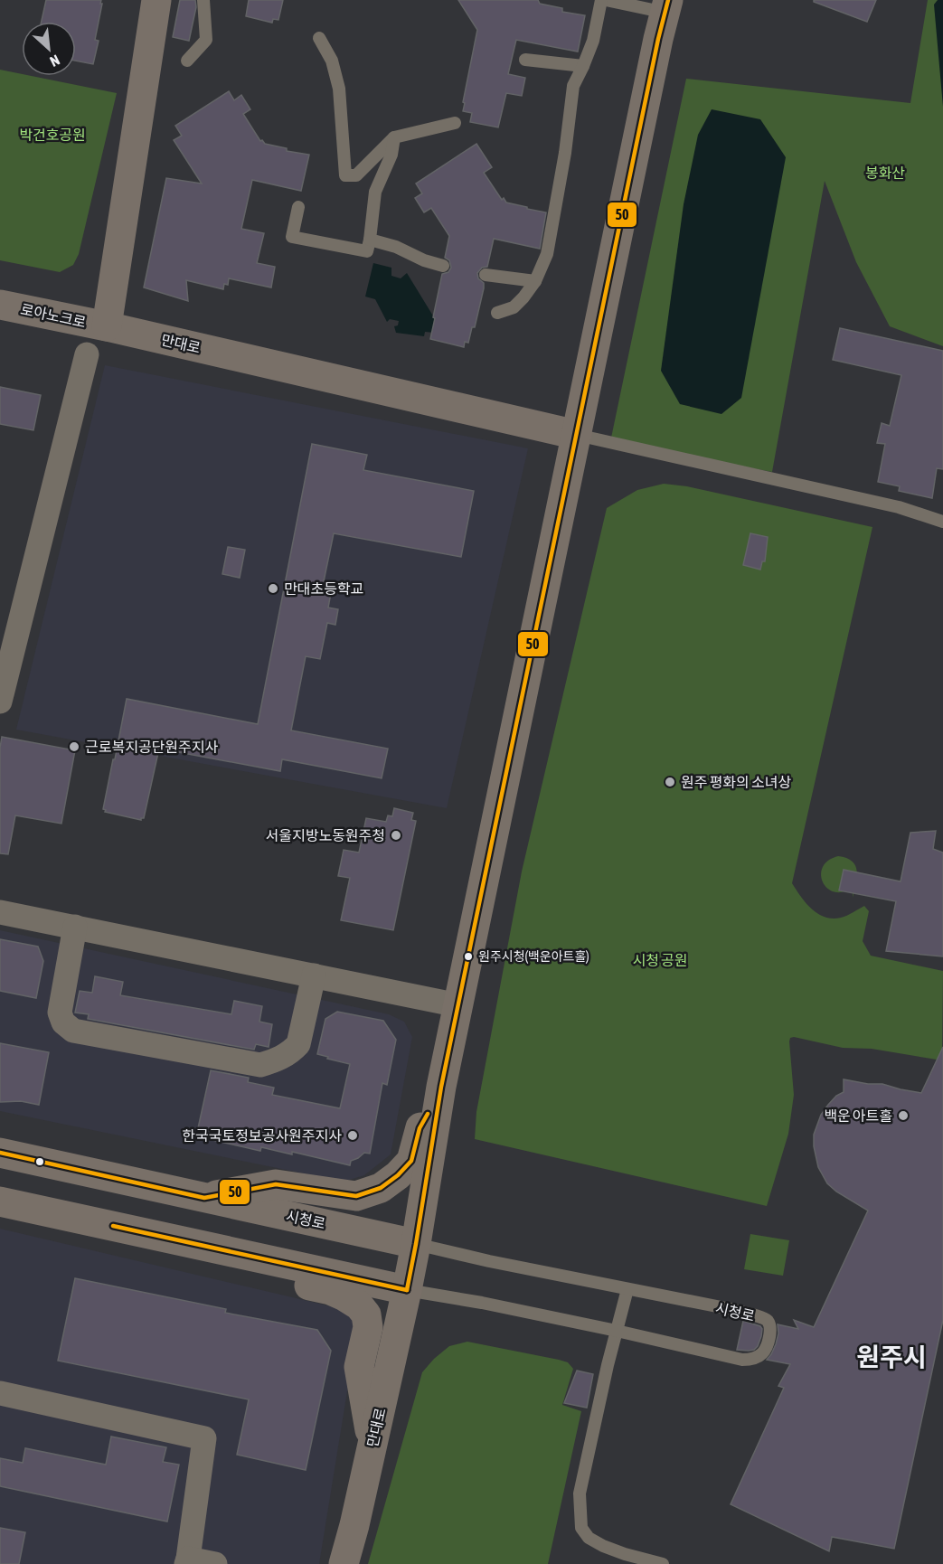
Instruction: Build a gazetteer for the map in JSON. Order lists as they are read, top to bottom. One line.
{"streets":{"street":["로아노크로","만대로","시청로"]},"crossings":[["로아노크로","만대로"],["만대로","시청로"]],"districts":["원주시"],"parks":["박건호공원","봉화산","시청 공원"],"places":["만대초등학교","근로복지공단원주지사","원주 평화의 소녀상","서울지방노동원주청","원주시청(백운아트홀)","백운 아트홀","한국국토정보공사원주지사"],"lines":["transit line 50"],"north":"bottom right"}
